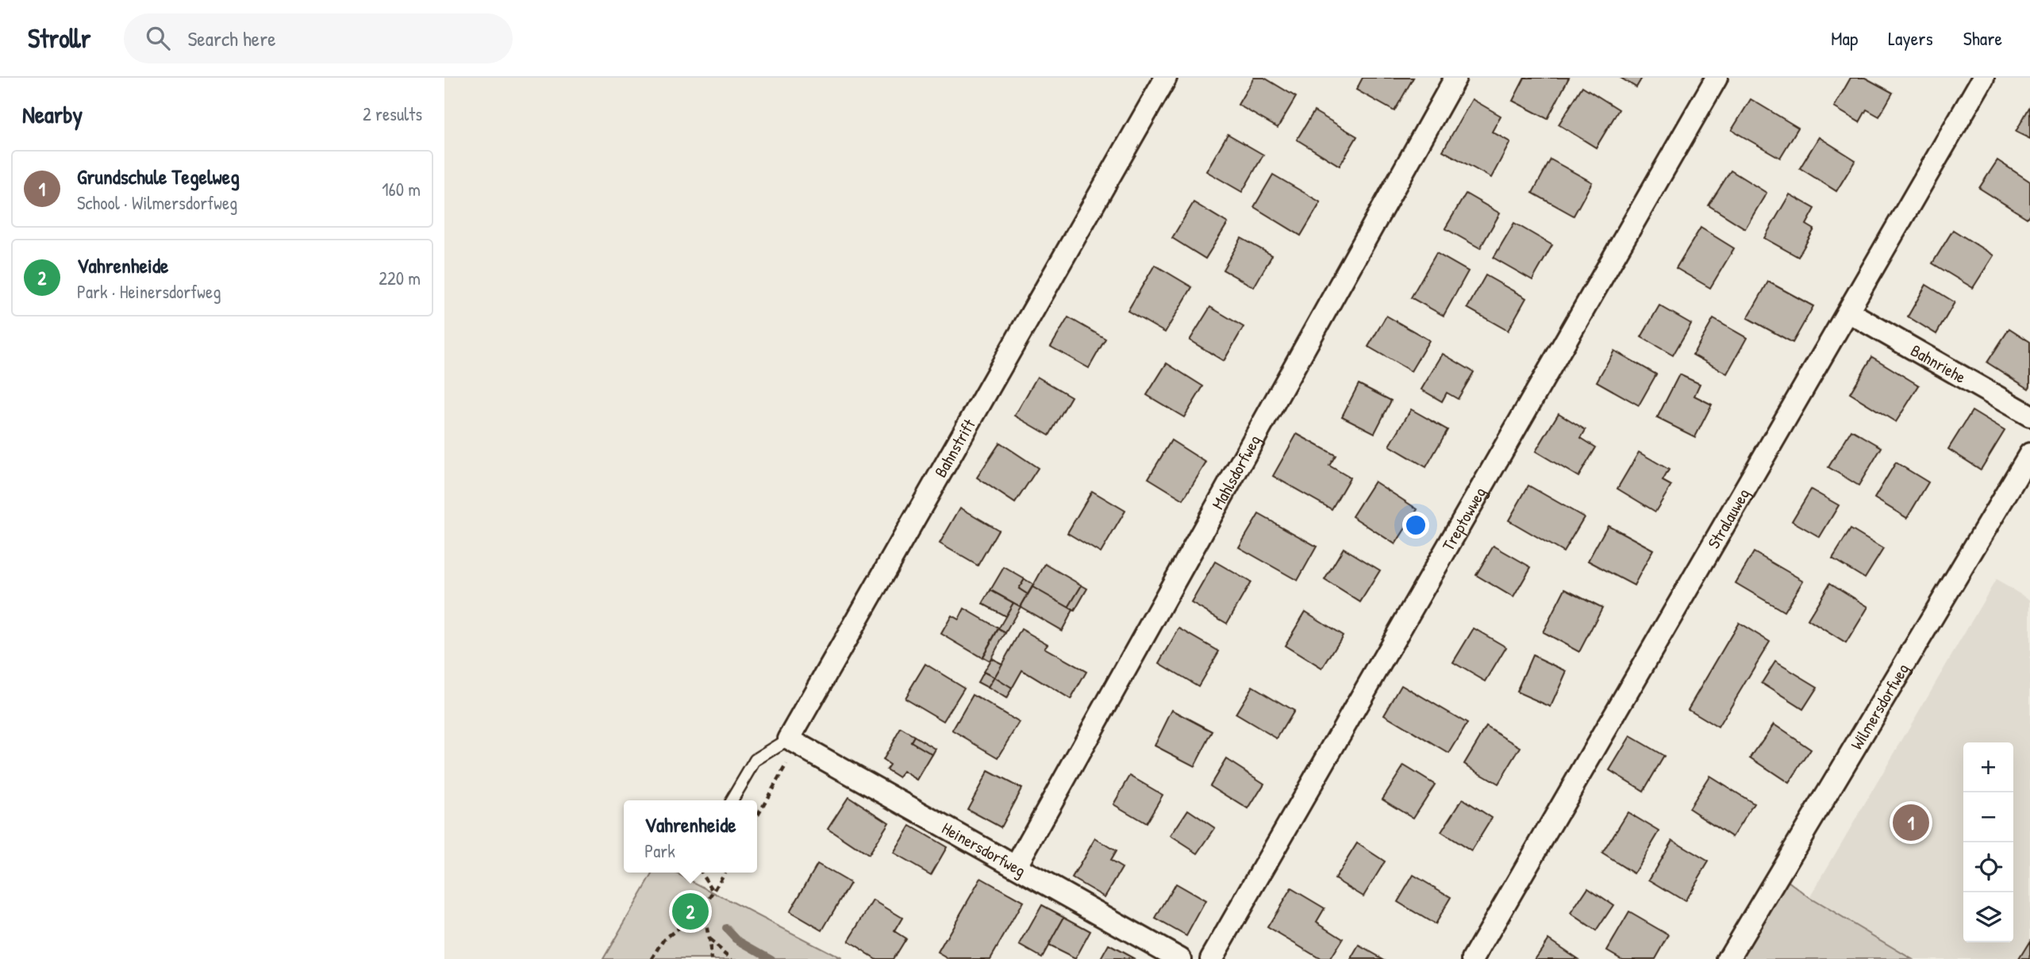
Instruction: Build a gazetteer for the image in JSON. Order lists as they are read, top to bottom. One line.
{"streets":{"street":["Bahnriehe","Bahnstrift","Mahlsdorfweg","Treptowweg","Stralauweg","Wilmersdorfweg","Heinersdorfweg"]},"crossings":[["Bahnriehe","Stralauweg"],["Bahnstrift","Heinersdorfweg"],["Mahlsdorfweg","Heinersdorfweg"]],"page":{"header":"Strollr","search":"Search here","nav":["Map","Layers","Share"],"heading":["Nearby","2 results"],"list":[{"mark":"1","name":"Grundschule Tegelweg","note":"School · Wilmersdorfweg","value":"160 m"},{"mark":"2","name":"Vahrenheide","note":"Park · Heinersdorfweg","value":"220 m"}],"map_buttons":["+","−"],"popup":["Vahrenheide","Park"],"pins":["1","2"]}}
